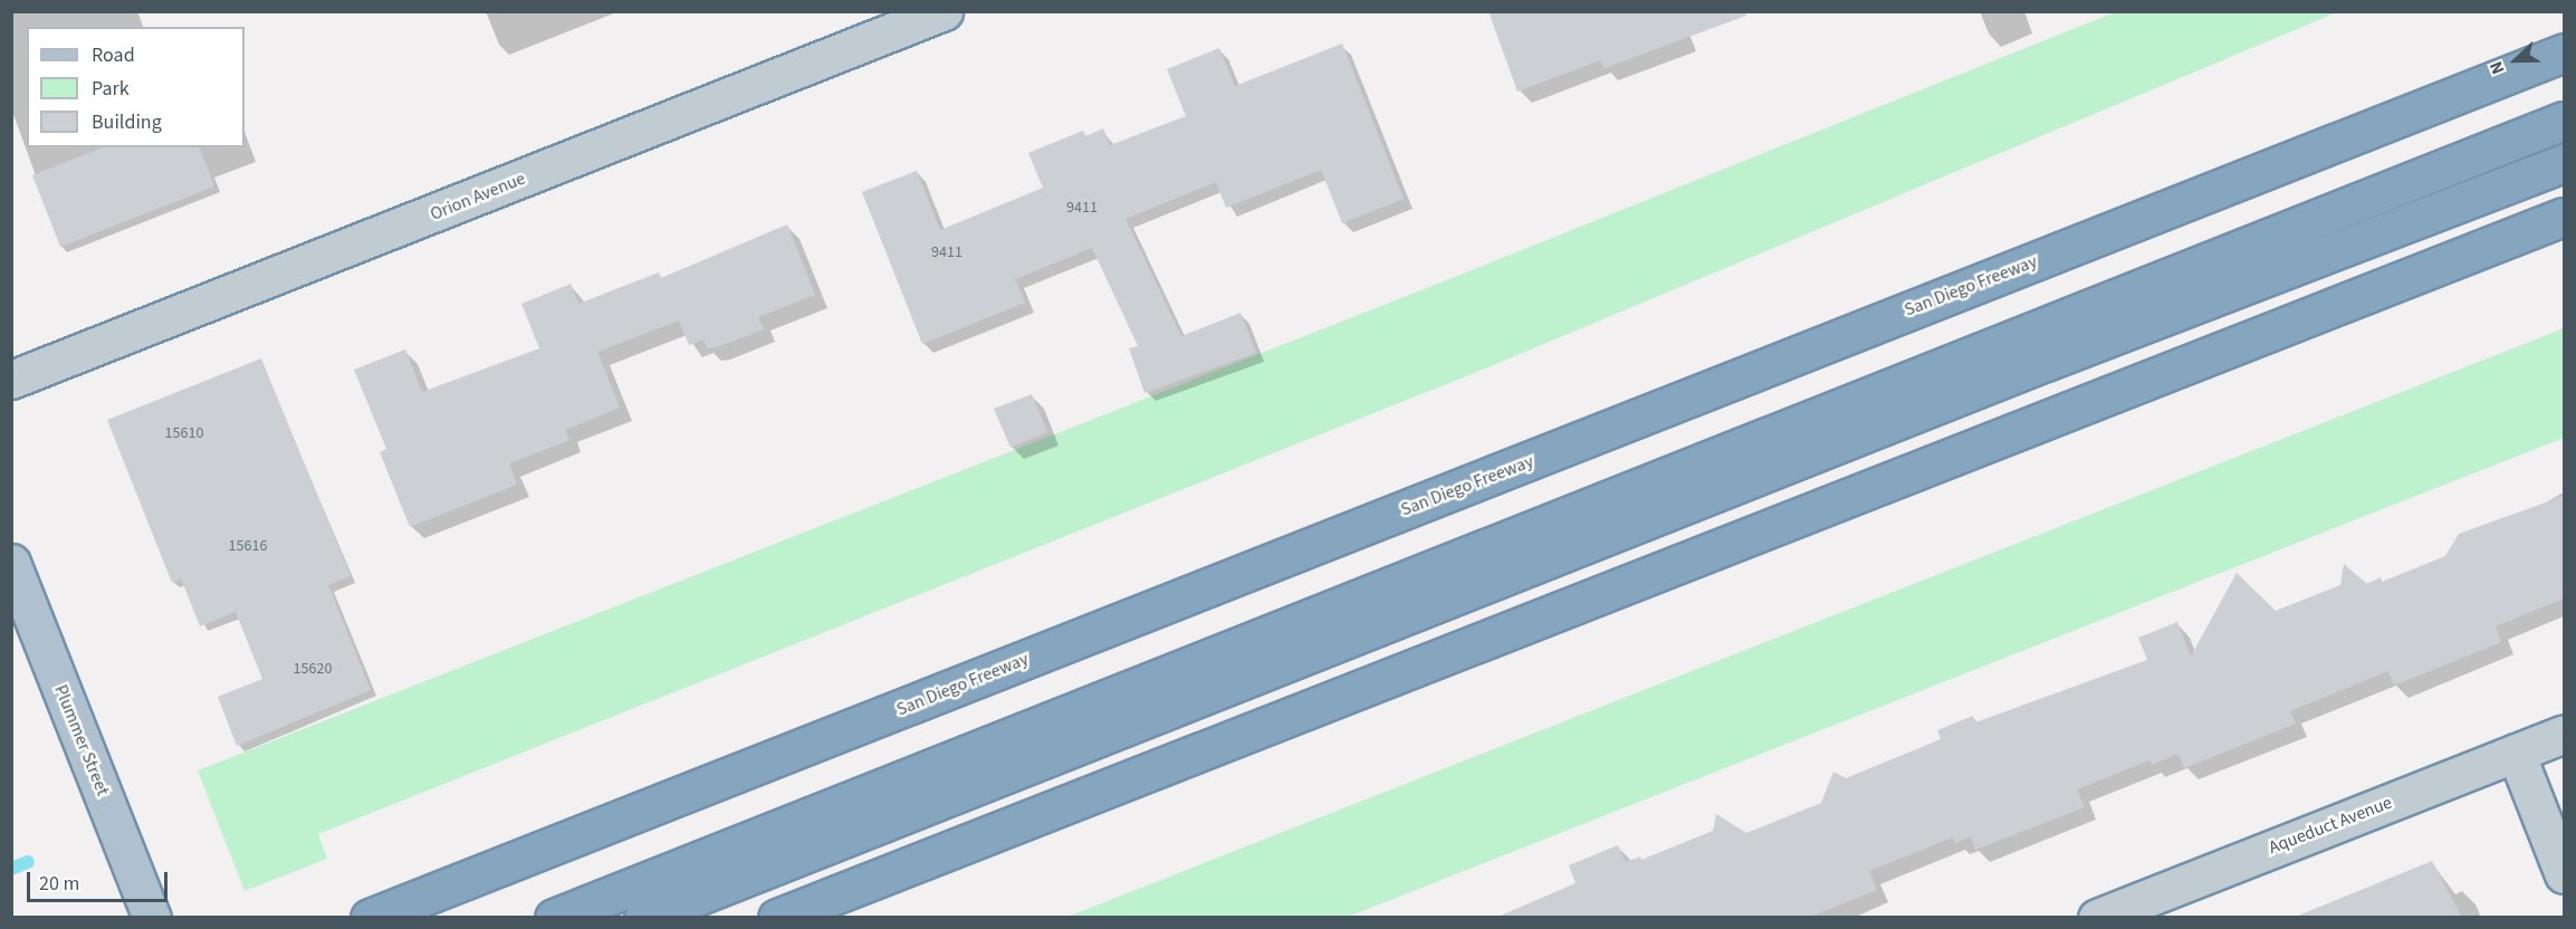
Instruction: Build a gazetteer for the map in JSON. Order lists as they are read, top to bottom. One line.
{"streets":{"highway":["San Diego Freeway"],"main road":["Plummer Street"],"street":["Orion Avenue","Aqueduct Avenue"]},"house_numbers":["9411","9411","15610","15616","15620"],"legend":["Road","Park","Building"],"scale_bar":"20 m","north":"left"}
